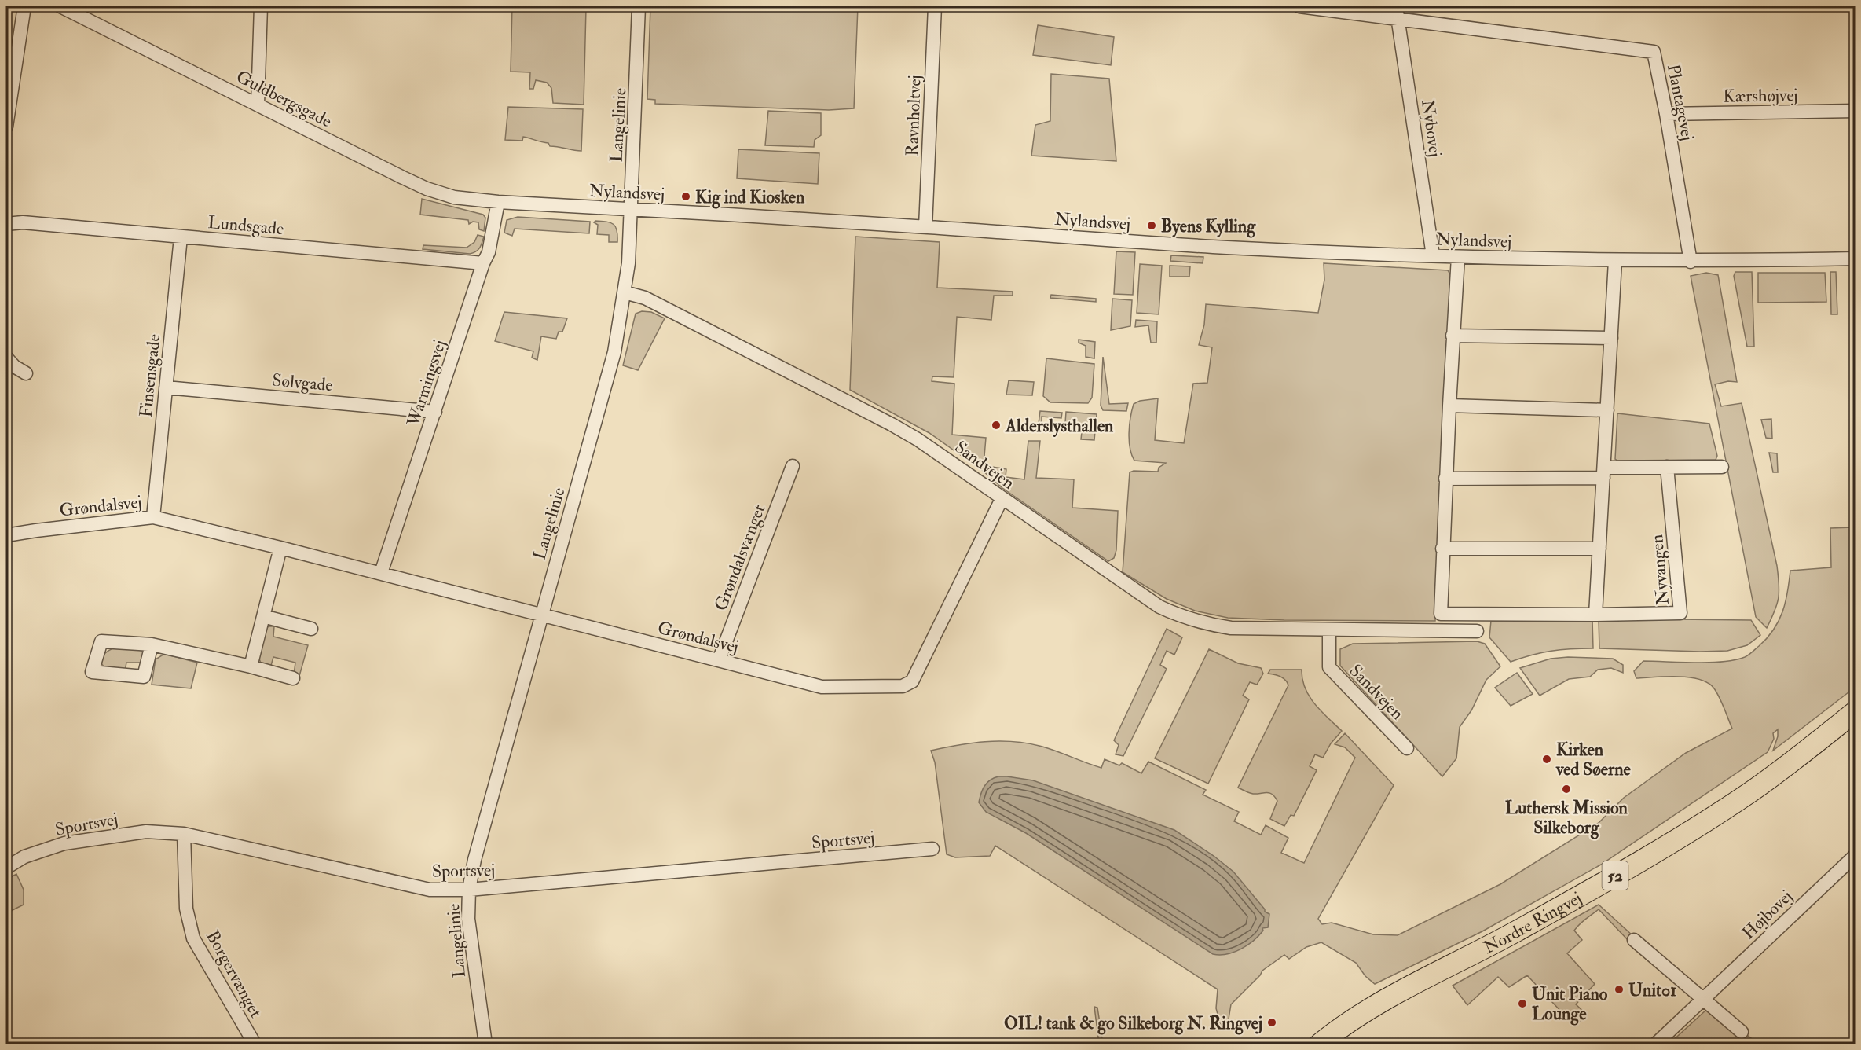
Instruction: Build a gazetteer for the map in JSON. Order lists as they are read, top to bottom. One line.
{"streets":{"main road":["52","Nordre Ringvej"],"street":["Kærshøjvej","Guldbergsgade","Plantagevej","Ravnholtvej","Langelinie","Nybovej","Nylandsvej","Lundsgade","Finsensgade","Sølvgade","Warmingsvej","Sandvejen","Grøndalsvej","Grøndalsvænget","Nyvangen","Sportsvej","Højbovej","Borgervænget"]},"crossings":[["Kærshøjvej","Plantagevej"],["Guldbergsgade","Nylandsvej"],["Guldbergsgade","Warmingsvej"],["Plantagevej","Nybovej"],["Plantagevej","Nylandsvej"],["Ravnholtvej","Nylandsvej"],["Langelinie","Nylandsvej"],["Langelinie","Sandvejen"],["Langelinie","Grøndalsvej"],["Langelinie","Sportsvej"],["Nybovej","Nylandsvej"],["Nylandsvej","Warmingsvej"],["Nylandsvej","Nyvangen"],["Lundsgade","Finsensgade"],["Lundsgade","Warmingsvej"],["Finsensgade","Sølvgade"],["Finsensgade","Grøndalsvej"],["Sølvgade","Warmingsvej"],["Warmingsvej","Grøndalsvej"],["Sandvejen","Grøndalsvej"],["Grøndalsvej","Grøndalsvænget"],["Sportsvej","Borgervænget"]],"places":["Kig ind Kiosken","Byens Kylling","Alderslysthallen","Kirken ved Søerne","Luthersk Mission Silkeborg","Unit01","Unit Piano Lounge","OIL! tank & go Silkeborg N. Ringvej"]}
